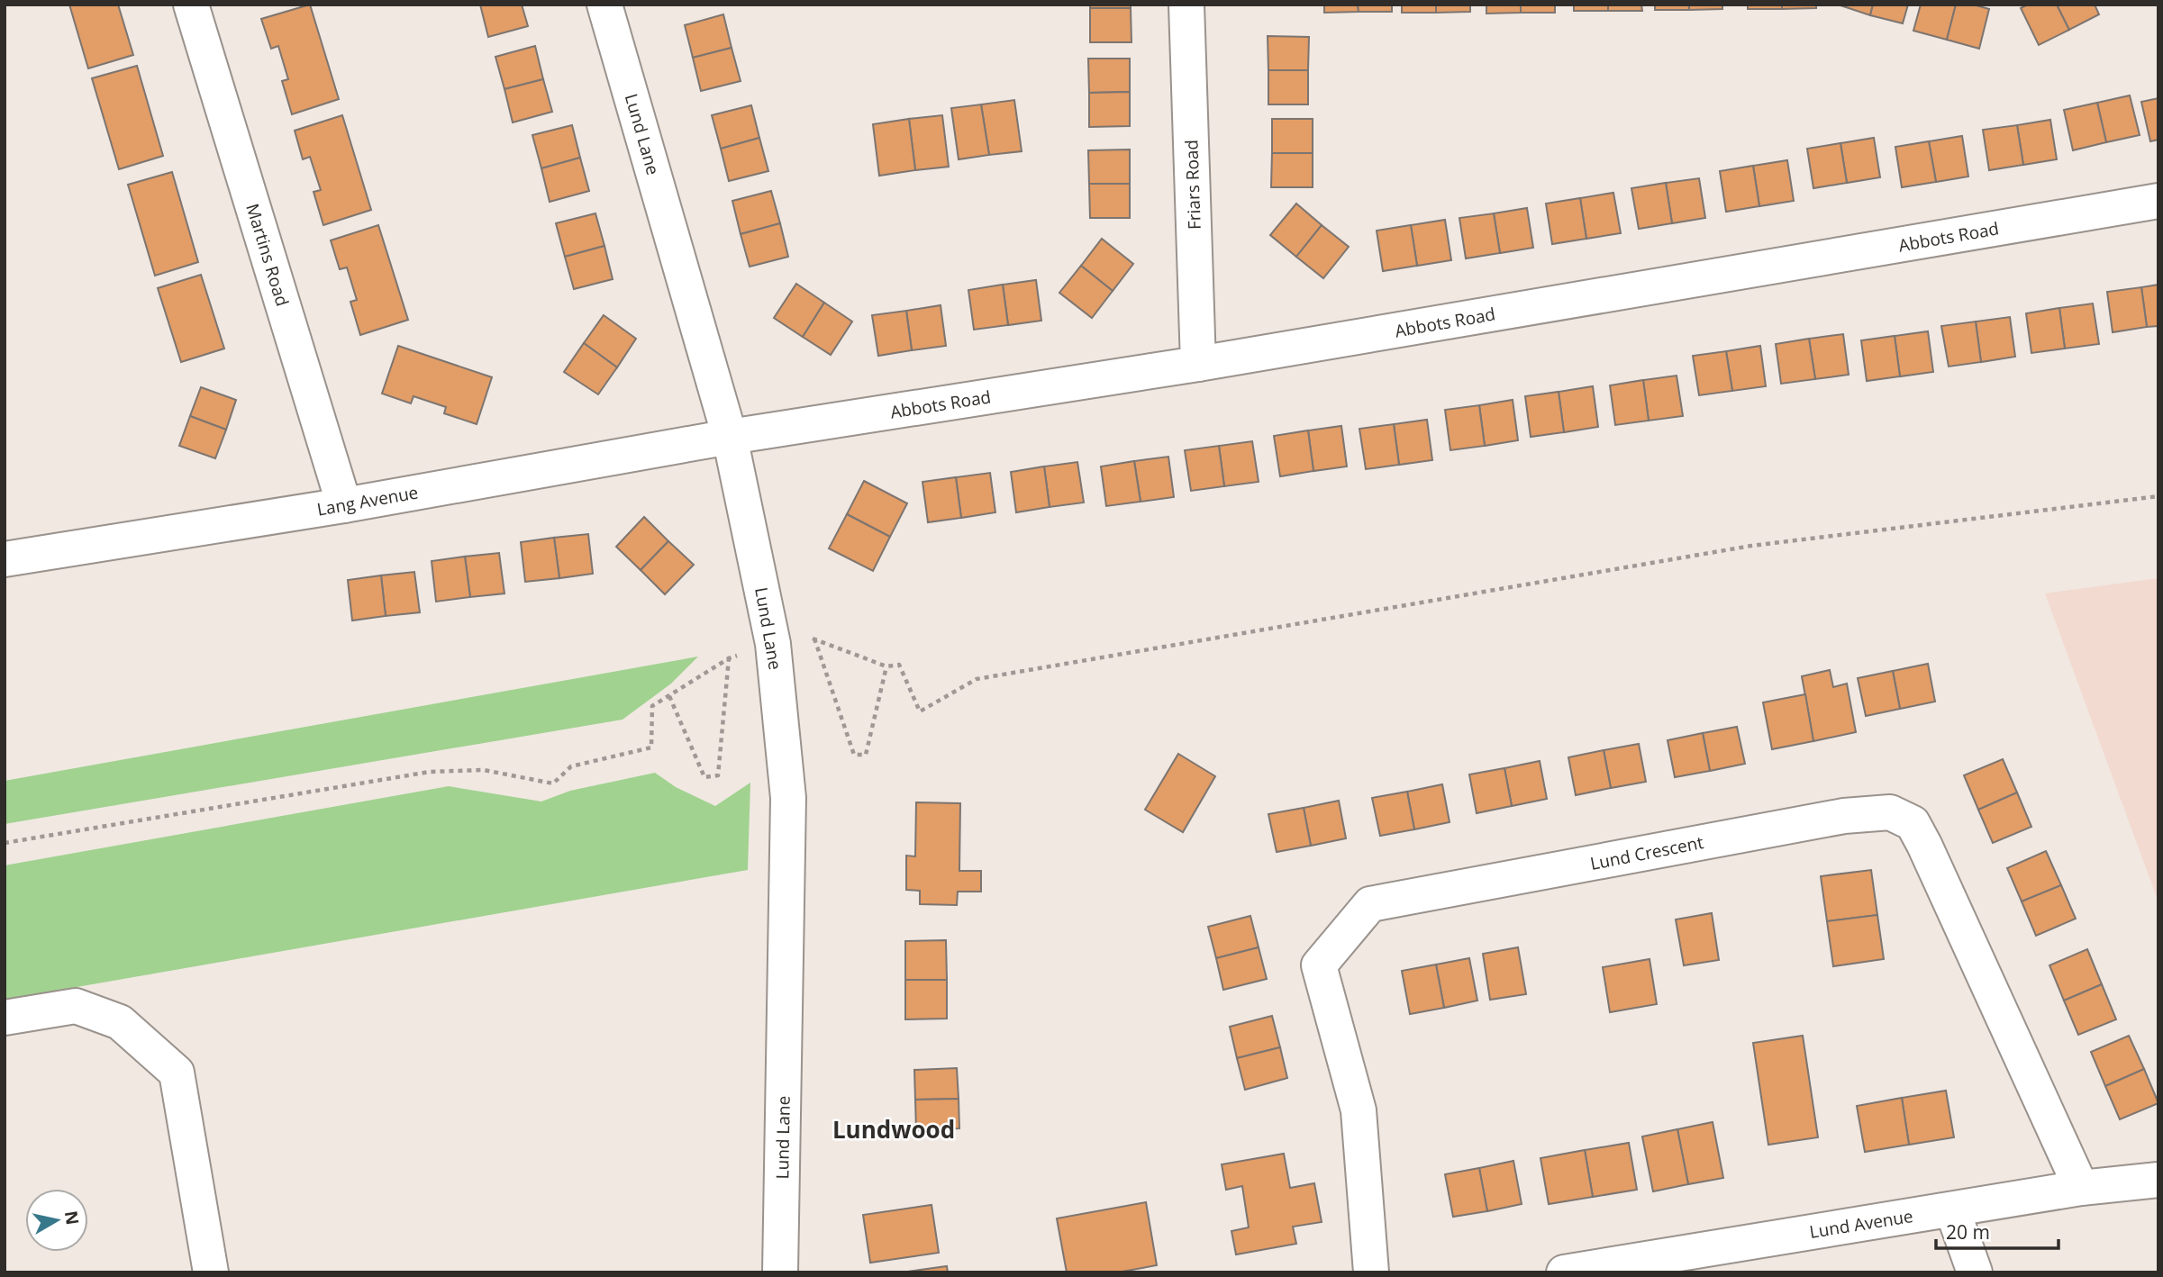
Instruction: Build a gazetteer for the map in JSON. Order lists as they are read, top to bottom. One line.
{"streets":{"street":["Lund Lane","Friars Road","Abbots Road","Martins Road","Lang Avenue","Lund Crescent","Lund Avenue"]},"crossings":[["Lund Lane","Abbots Road"],["Lund Lane","Lang Avenue"],["Friars Road","Abbots Road"],["Abbots Road","Lang Avenue"],["Martins Road","Lang Avenue"],["Lund Crescent","Lund Avenue"]],"districts":["Lundwood"],"scale_bar":"20 m","north":"right"}
